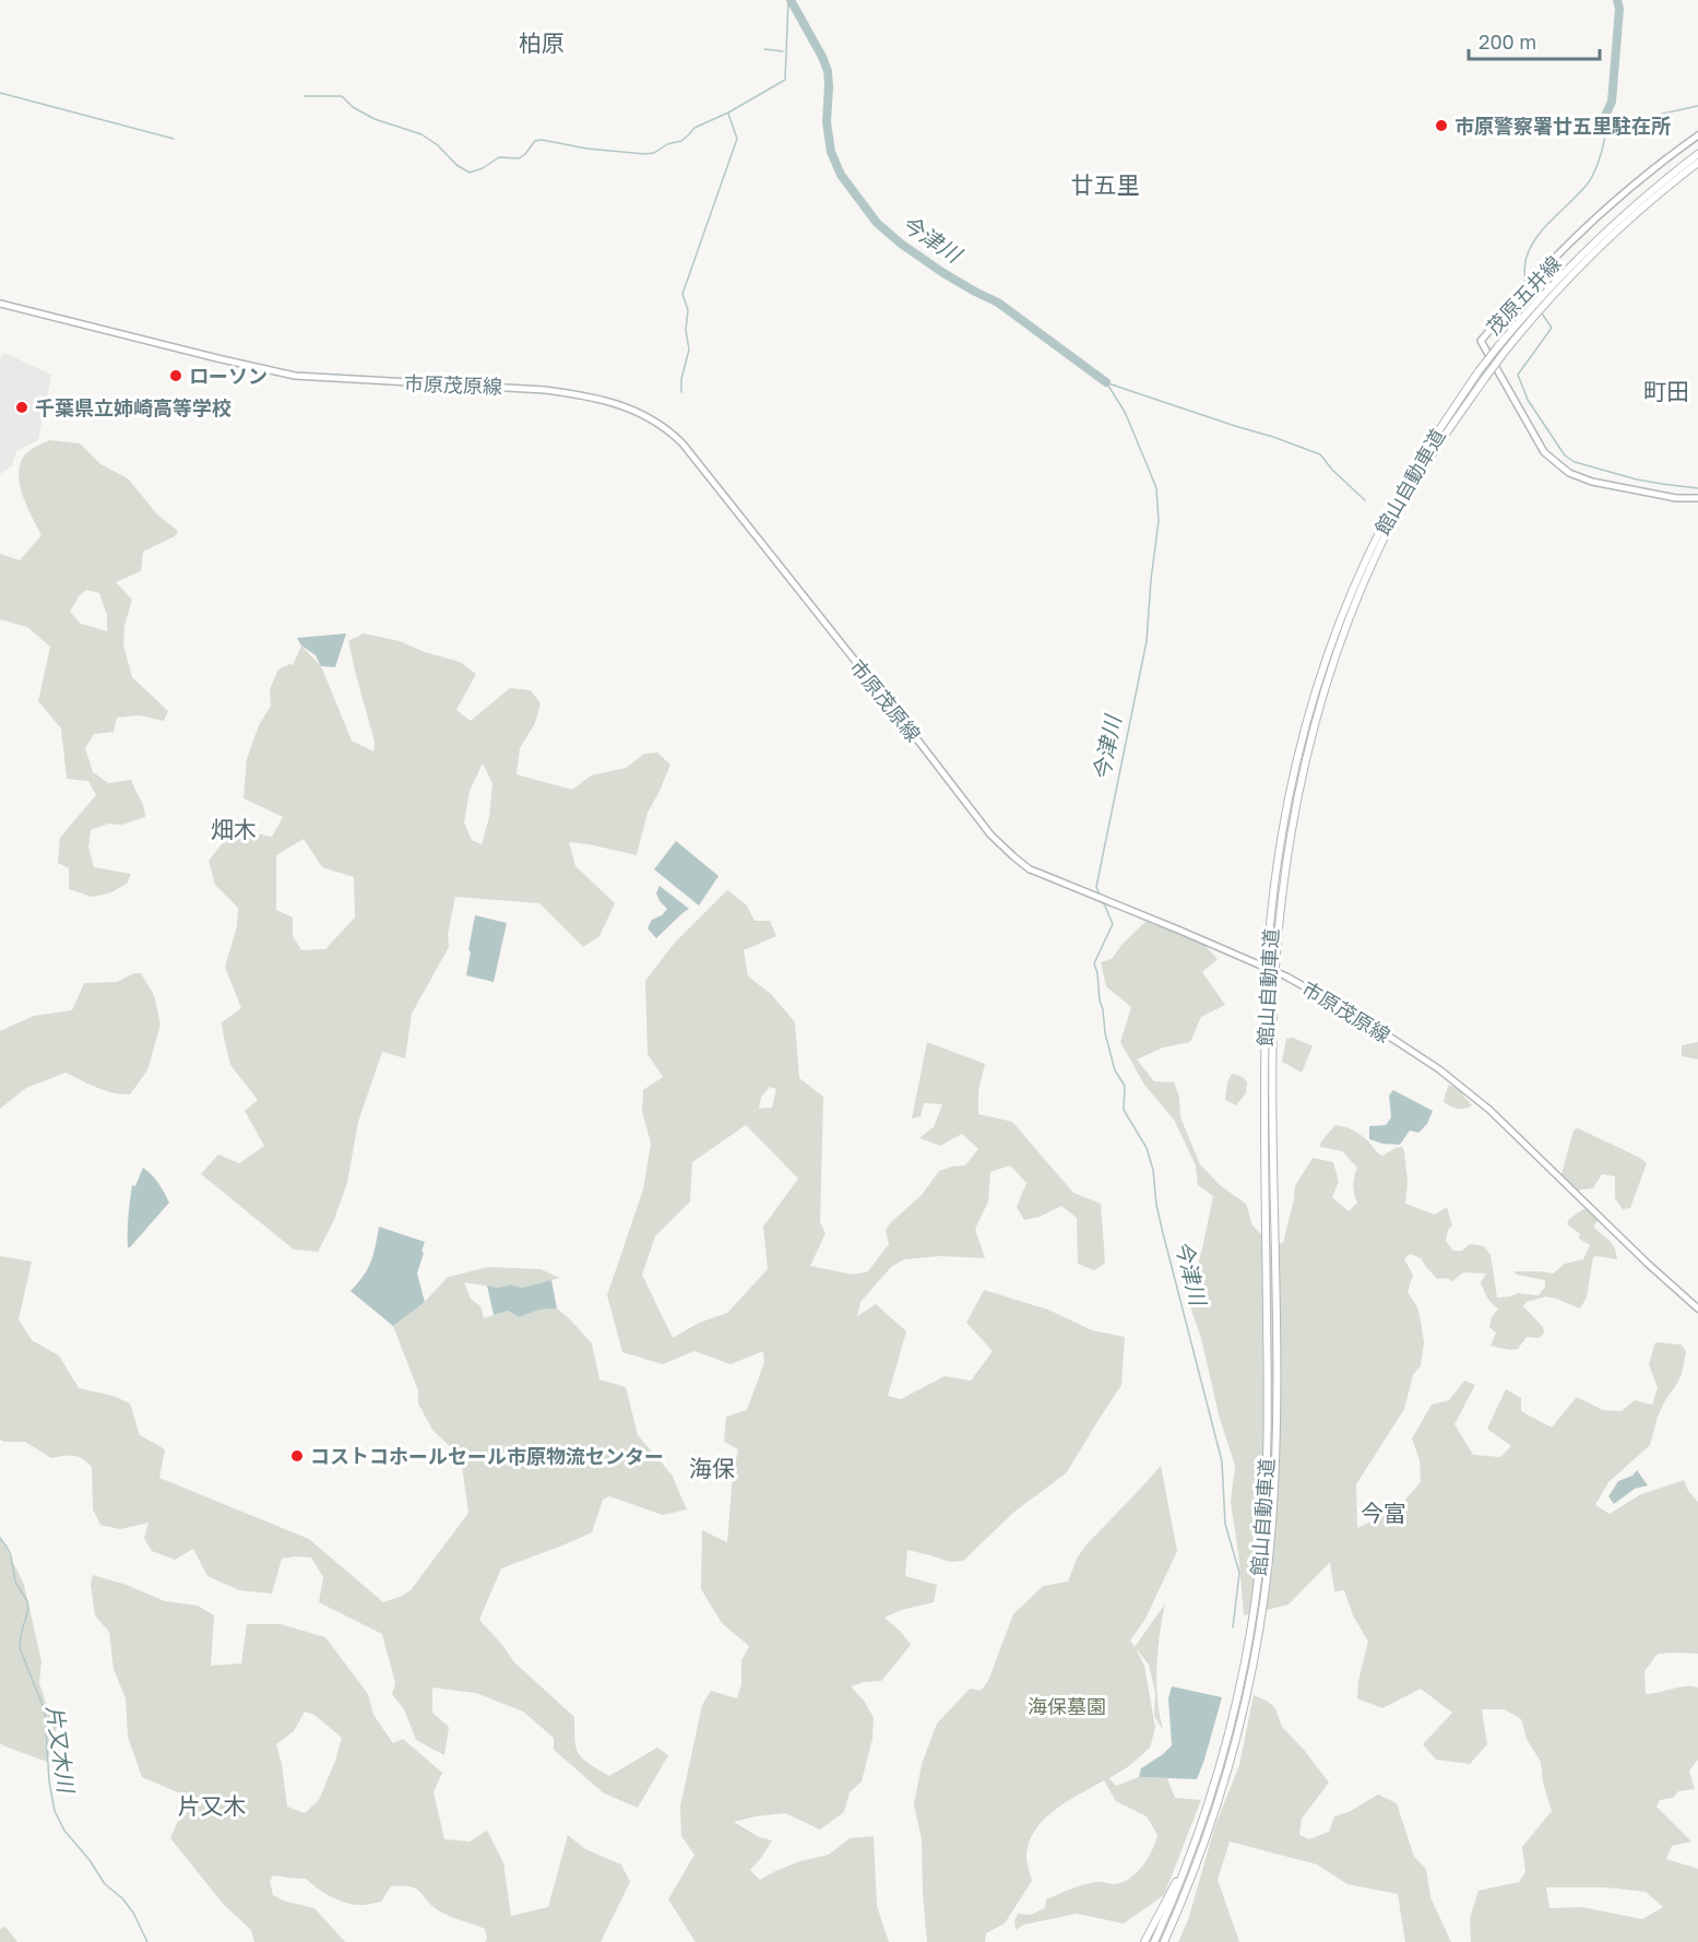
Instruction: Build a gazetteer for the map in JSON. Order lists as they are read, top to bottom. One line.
{"streets":{"highway":["館山自動車道"],"main road":["茂原五井線","市原茂原線"]},"districts":["柏原","廿五里","町田","畑木","海保","今富","片又木"],"water":["今津川","片又木川"],"parks":["海保墓園"],"places":["市原警察署廿五里駐在所","ローソン","千葉県立姉崎高等学校","コストコホールセール市原物流センター"],"scale_bar":"200 m"}
